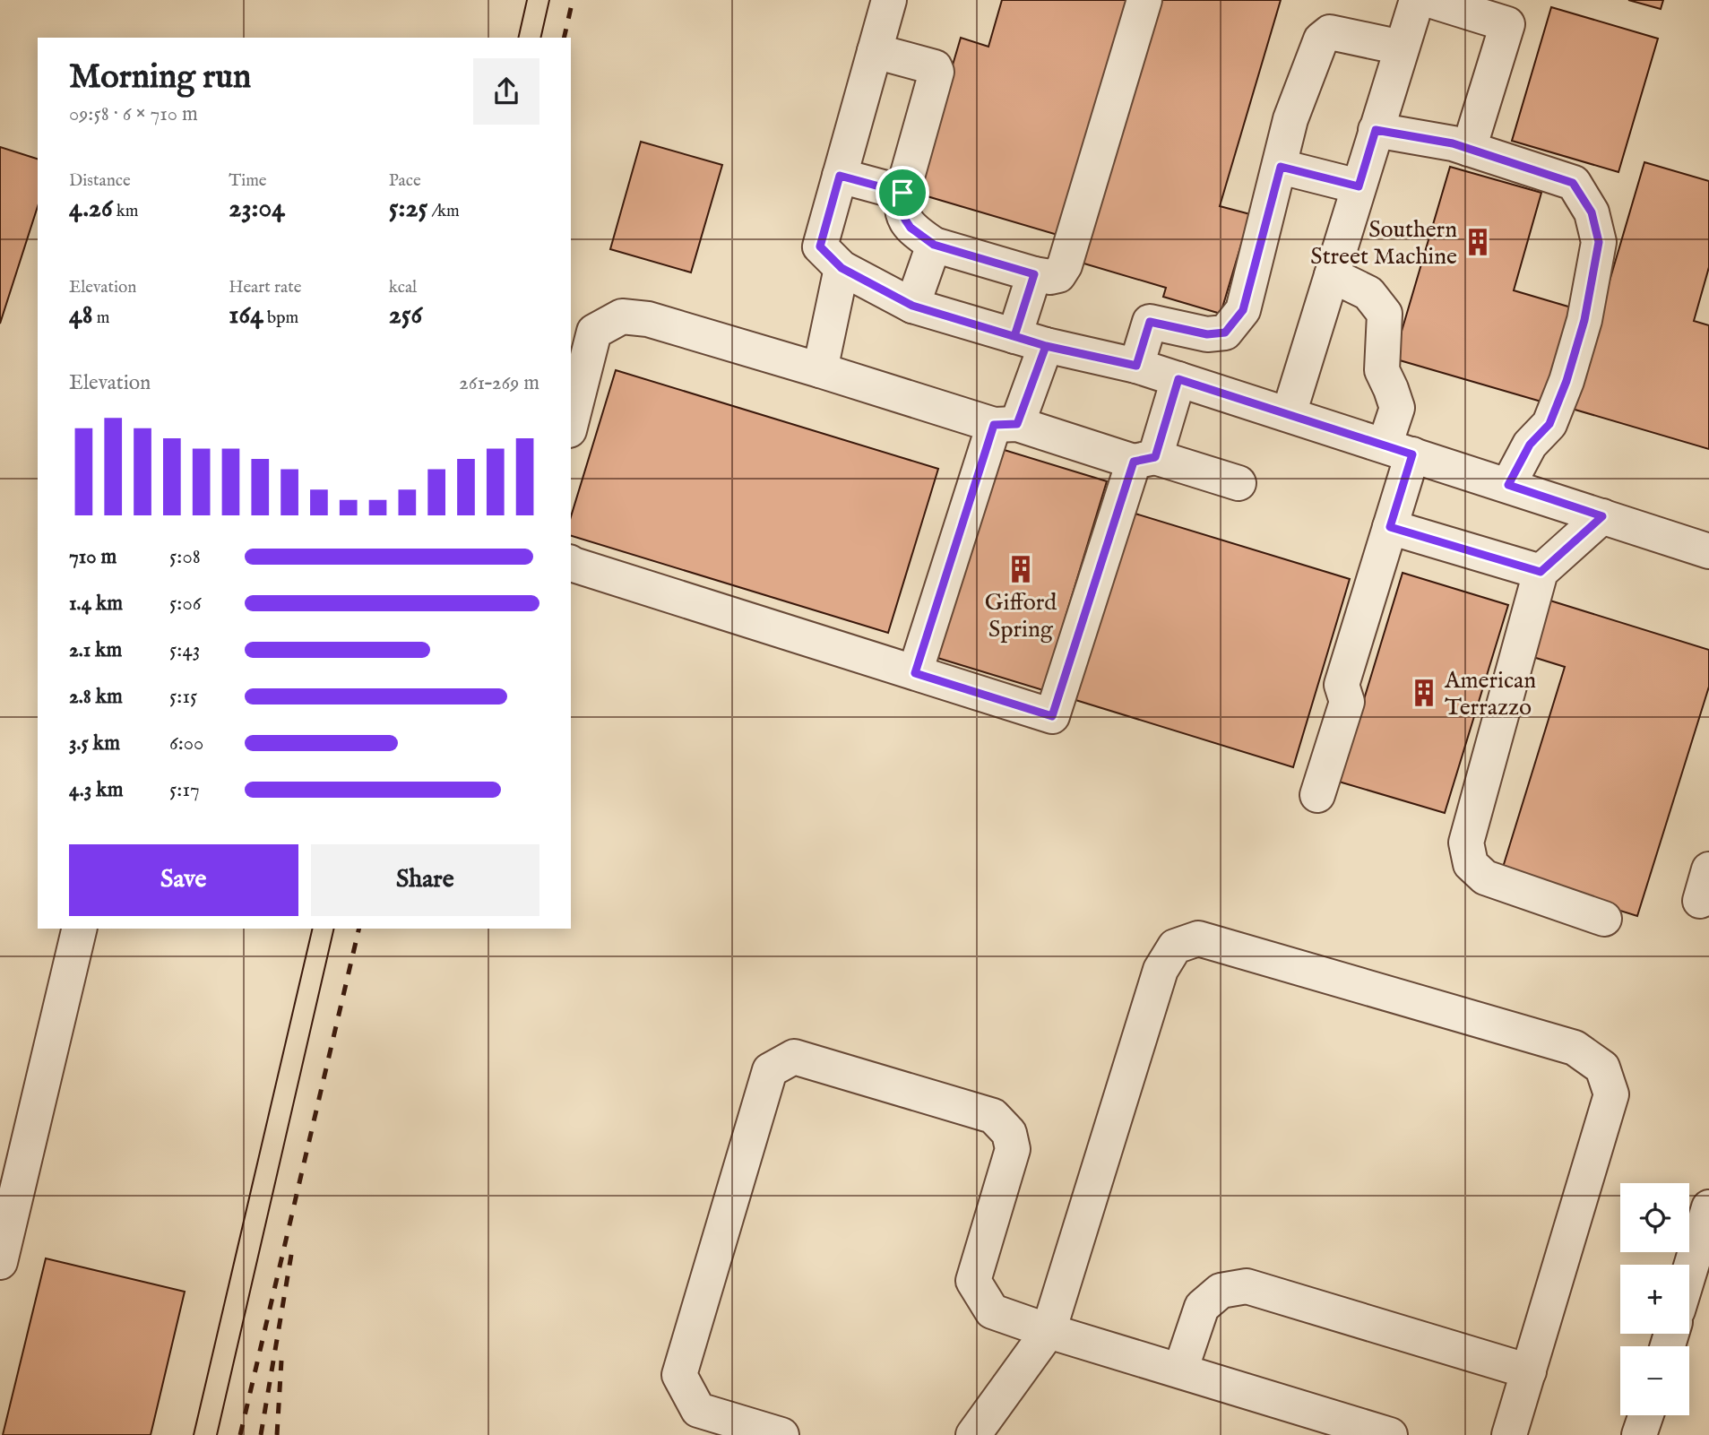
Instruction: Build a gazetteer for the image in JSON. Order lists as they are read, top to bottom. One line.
{"places":{"building":["Southern Street Machine","Gifford Spring","American Terrazzo"]},"page":{"heading":["Morning run","09:58 · 6 × 710 m"],"stats":[["Distance","4.26 km"],["Time","23:04"],["Pace","5:25 /km"],["Elevation","48 m"],["Heart rate","164 bpm"],["kcal","256"]],"chart":["Elevation","261–269 m"],"list":[{"name":"710 m","note":"5:08"},{"name":"1.4 km","note":"5:06"},{"name":"2.1 km","note":"5:43"},{"name":"2.8 km","note":"5:15"},{"name":"3.5 km","note":"6:00"},{"name":"4.3 km","note":"5:17"}],"buttons":["Save","Share"],"map_buttons":["+","−"]}}
